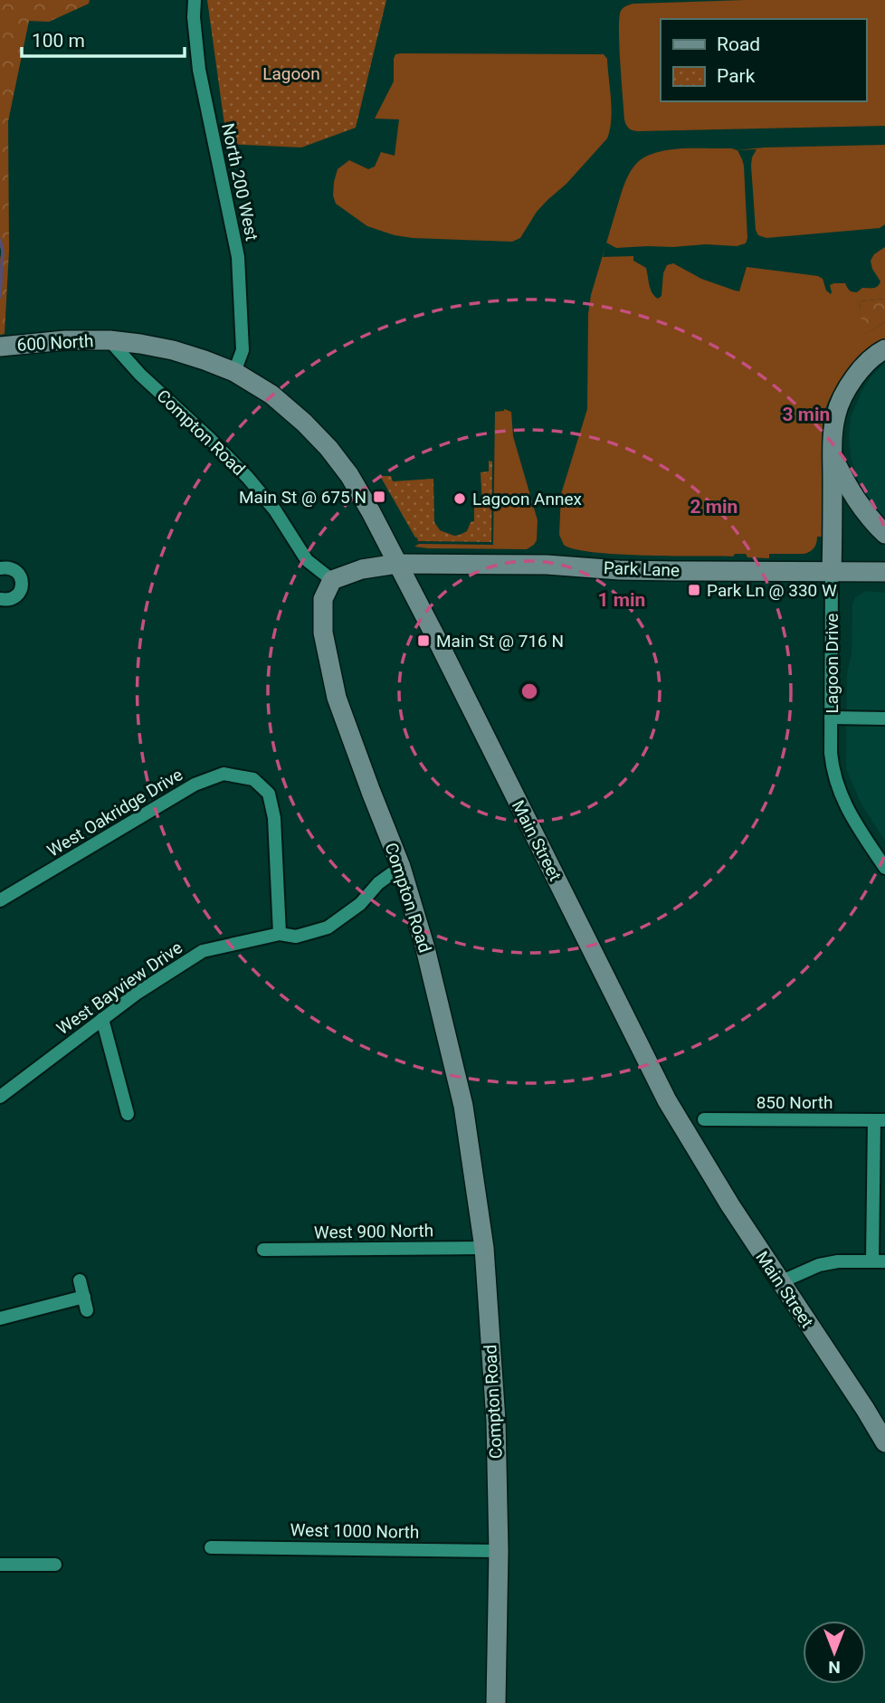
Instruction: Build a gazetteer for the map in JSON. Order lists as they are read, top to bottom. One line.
{"streets":{"main road":["600 North","Compton Road","Park Lane","Lagoon Drive","Main Street"],"street":["North 200 West","West Oakridge Drive","West Bayview Drive","850 North","West 900 North","West 1000 North"]},"crossings":[["North 200 West","Main Street"],["600 North","Compton Road"],["600 North","Main Street"],["Compton Road","Park Lane"],["Compton Road","Main Street"],["Compton Road","West Bayview Drive"],["Compton Road","West 900 North"],["Compton Road","West 1000 North"],["Park Lane","Lagoon Drive"],["Park Lane","Main Street"],["West Oakridge Drive","West Bayview Drive"]],"parks":["Lagoon"],"places":{"transit":["Main St @ 675 N","Park Ln @ 330 W","Main St @ 716 N"],"other":["Lagoon Annex"]},"legend":["Road","Park"],"scale_bar":"100 m","north":"bottom","rings":["3 min","2 min","1 min"]}
